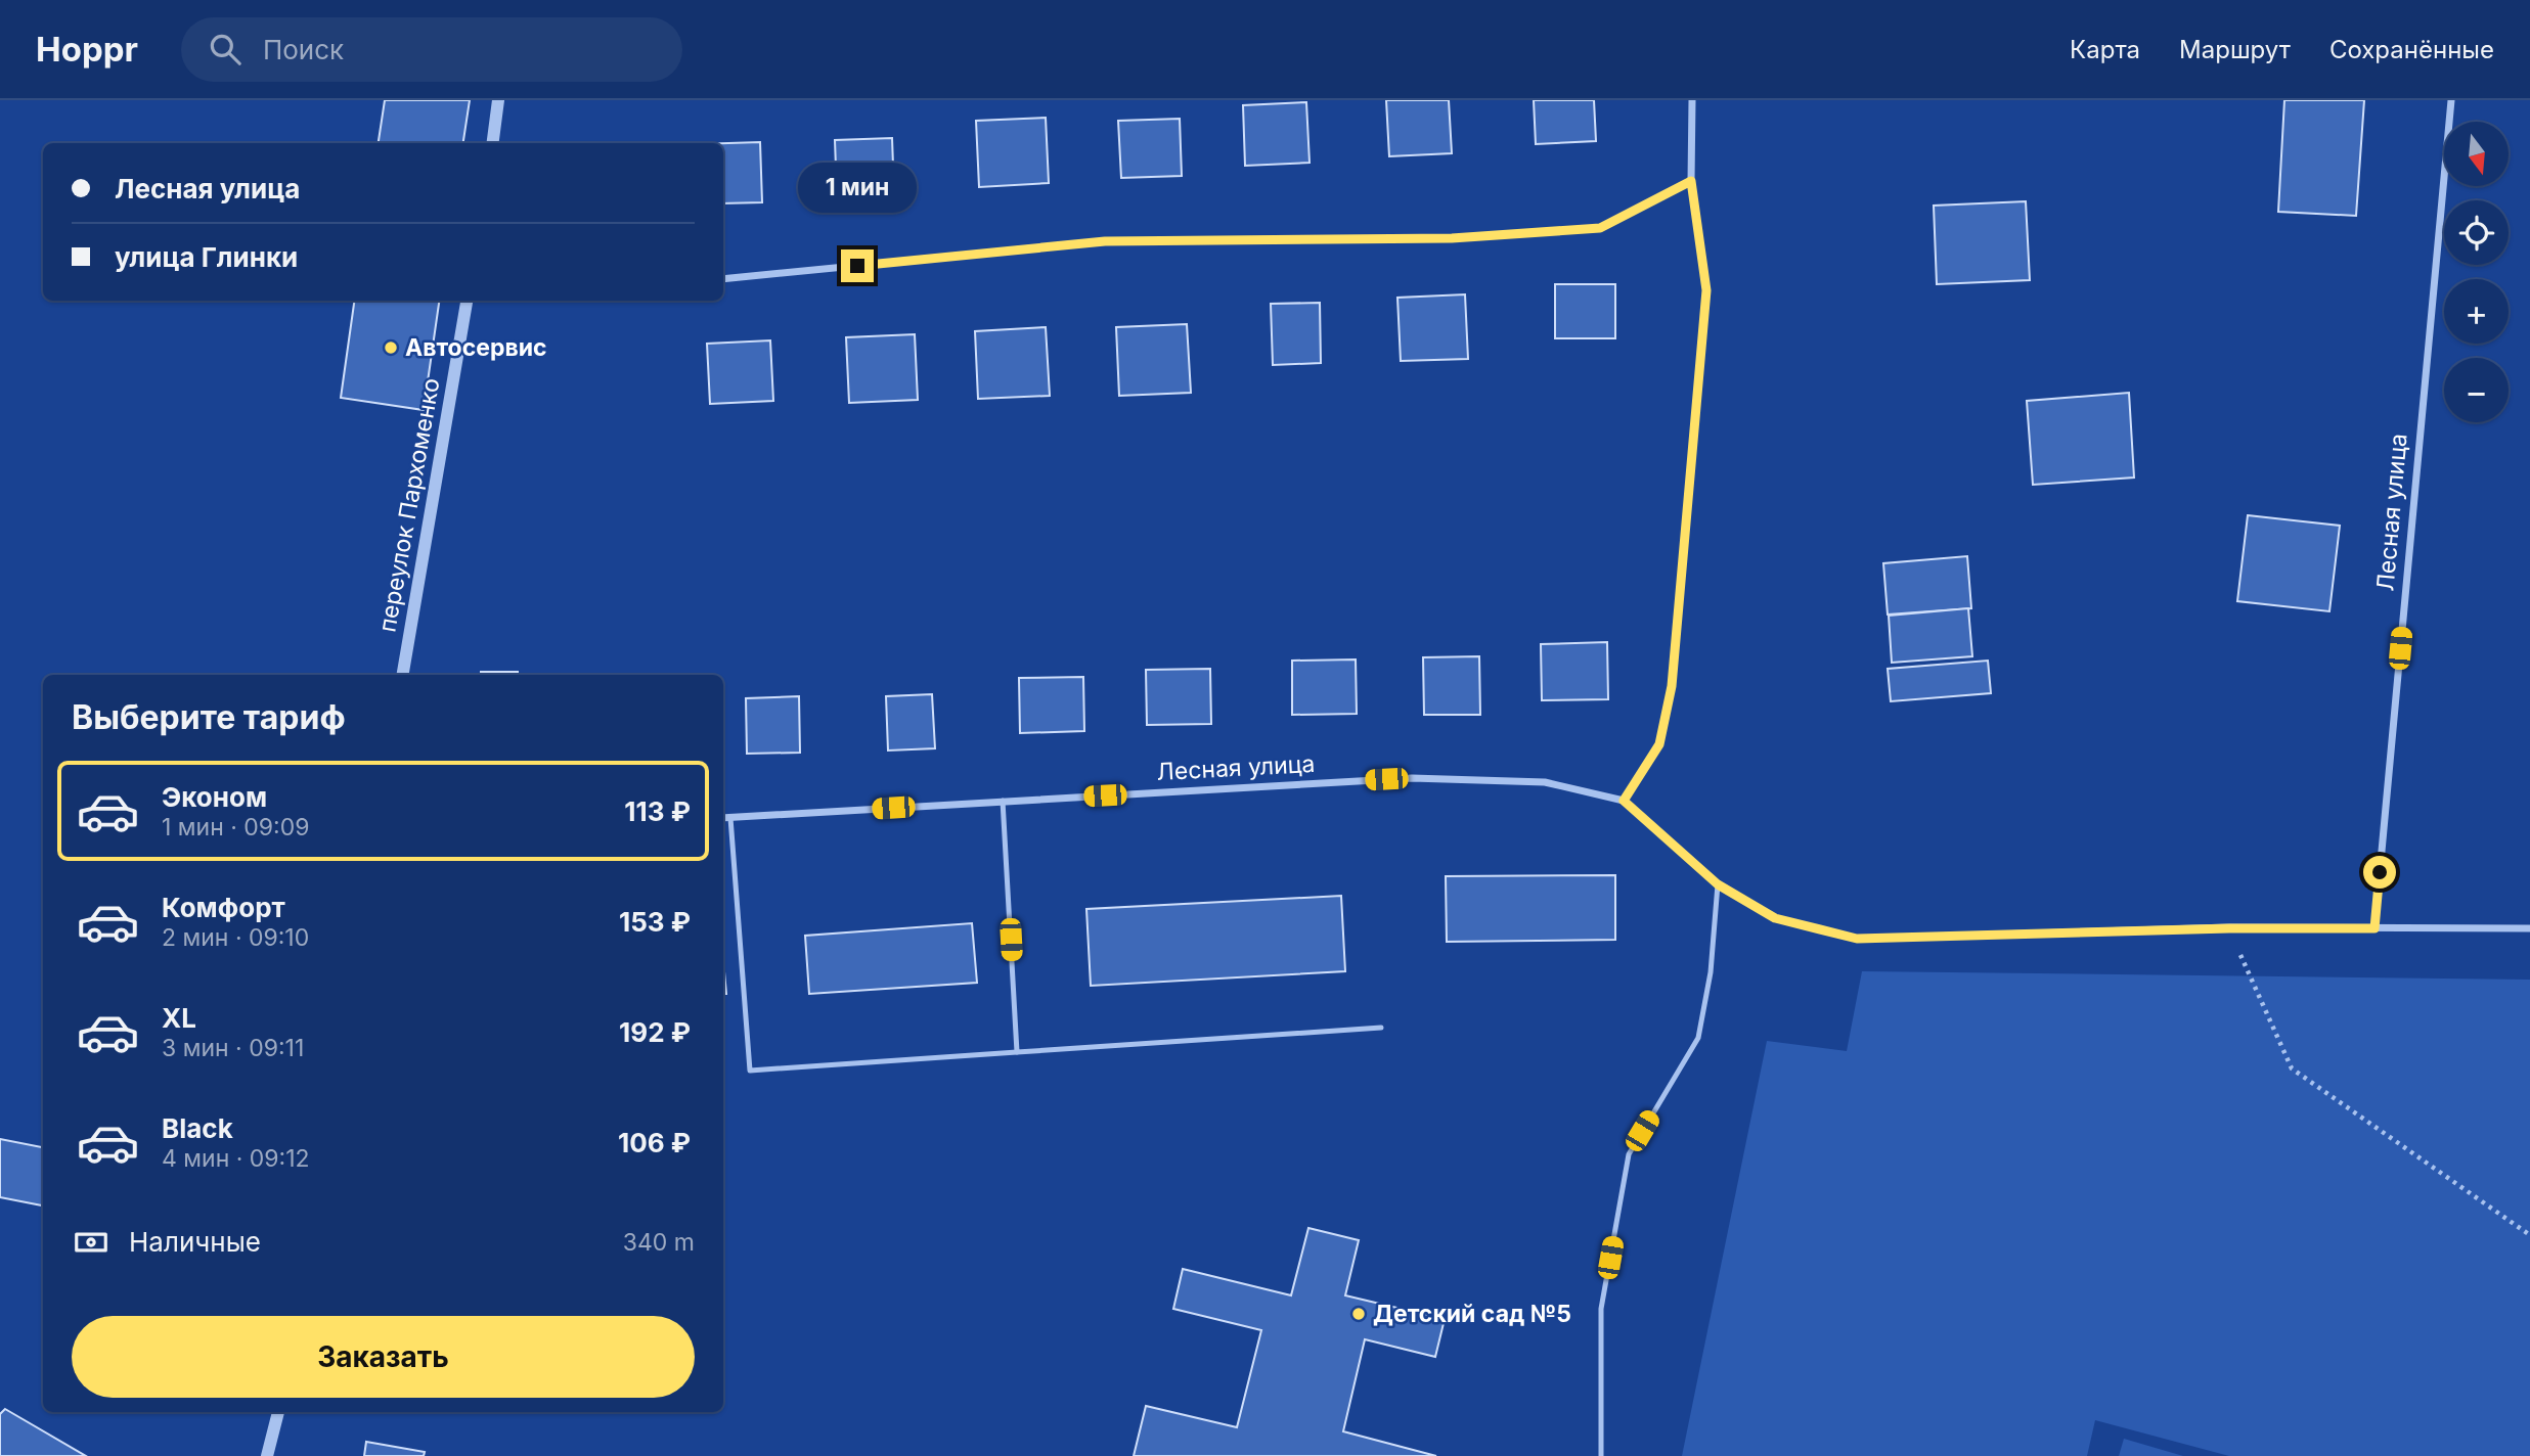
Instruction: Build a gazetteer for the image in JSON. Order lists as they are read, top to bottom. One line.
{"streets":{"street":["переулок Пархоменко","Лесная улица"]},"places":["Автосервис","Детский сад №5"],"north":"bottom","page":{"header":"Hoppr","search":"Поиск","nav":["Карта","Маршрут","Сохранённые"],"map_buttons":["+","−"],"banner":["Лесная улица","улица Глинки"],"bubble":"1 мин","heading":"Выберите тариф","list":[{"name":"Эконом","note":"1 мин · 09:09","value":"113 ₽"},{"name":"Комфорт","note":"2 мин · 09:10","value":"153 ₽"},{"name":"XL","note":"3 мин · 09:11","value":"192 ₽"},{"name":"Black","note":"4 мин · 09:12","value":"106 ₽"}],"pay":["Наличные","340 m"],"buttons":"Заказать"}}
